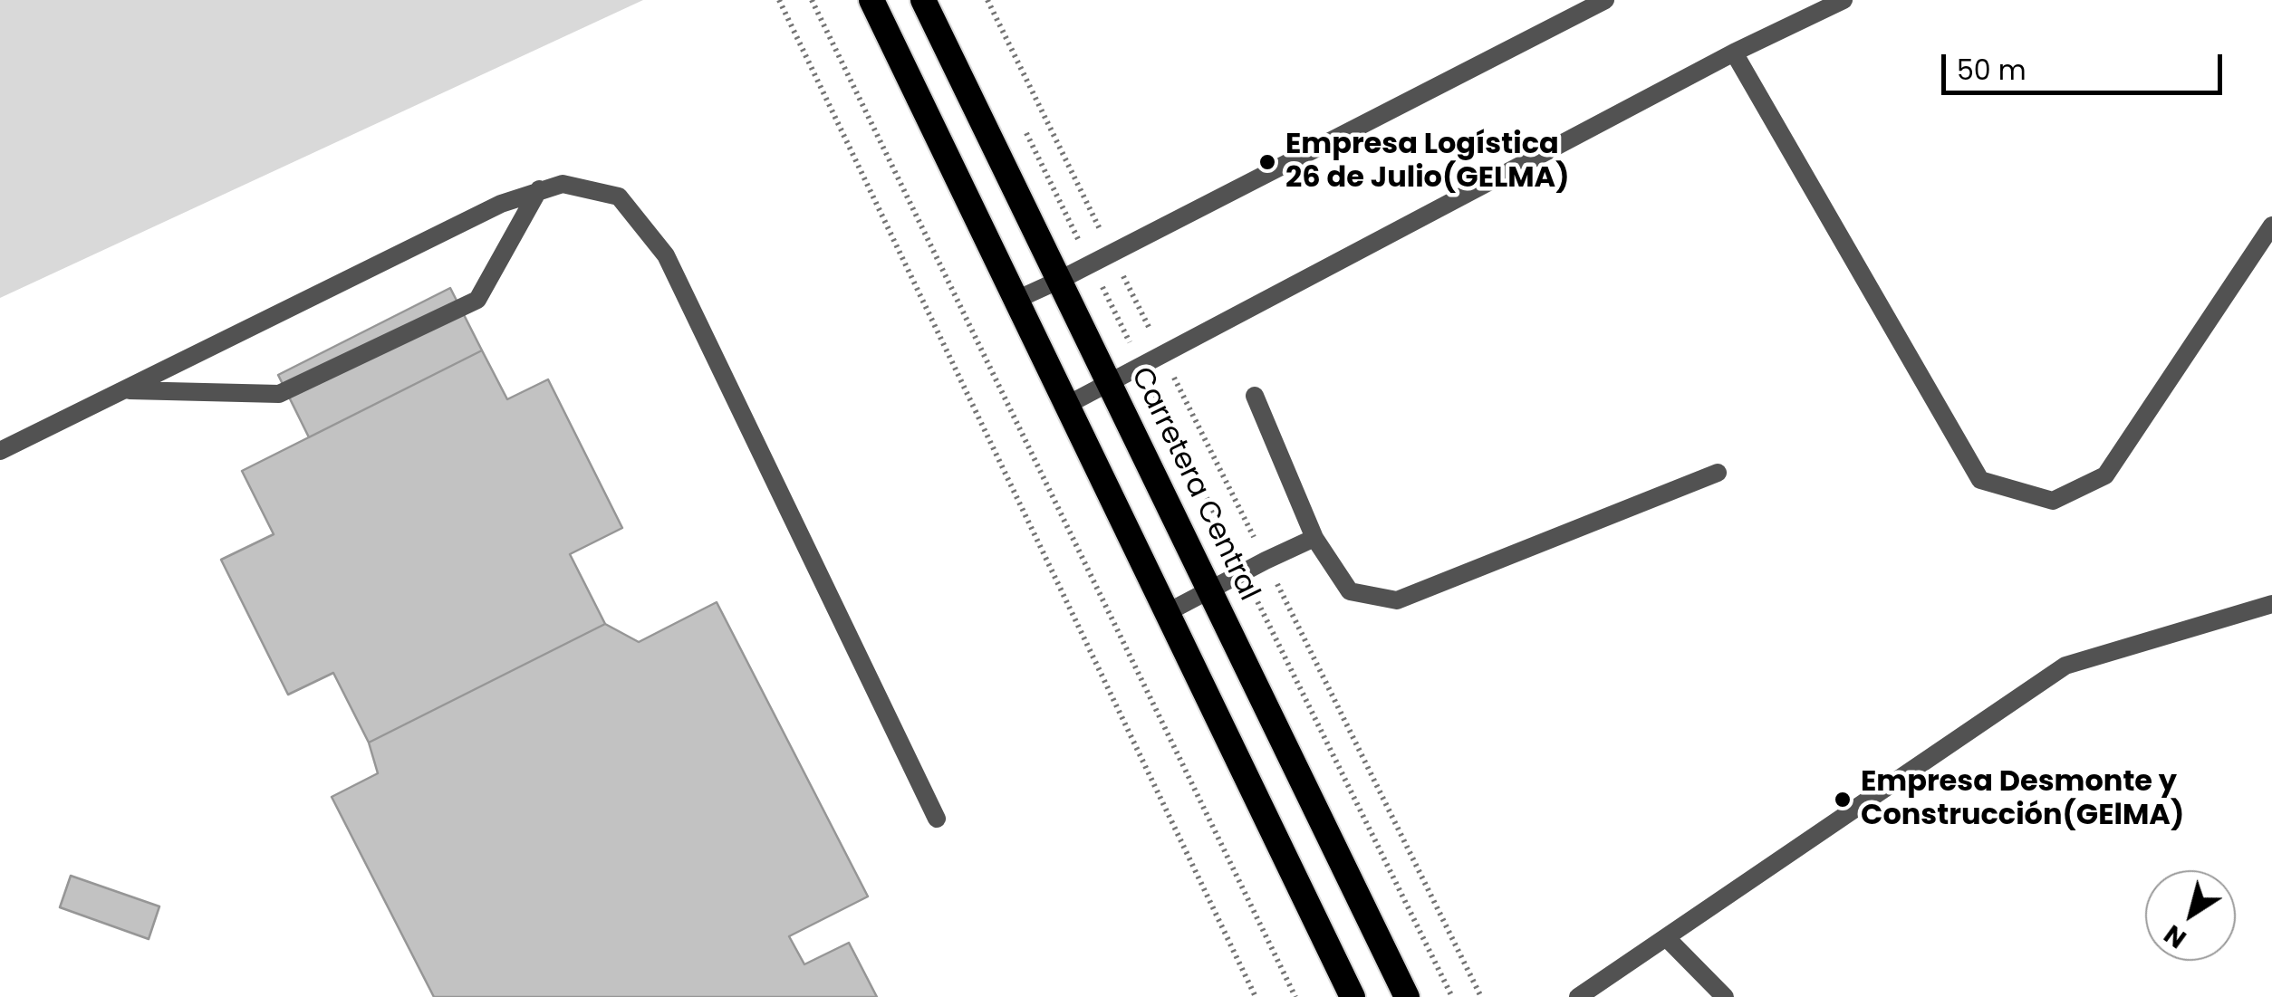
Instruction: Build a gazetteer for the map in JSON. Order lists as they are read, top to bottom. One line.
{"streets":{"highway":["Carretera Central"]},"places":["Empresa Logística 26 de Julio(GELMA)","Empresa Desmonte y Construcción(GElMA)"],"scale_bar":"50 m","north":"bottom left"}
